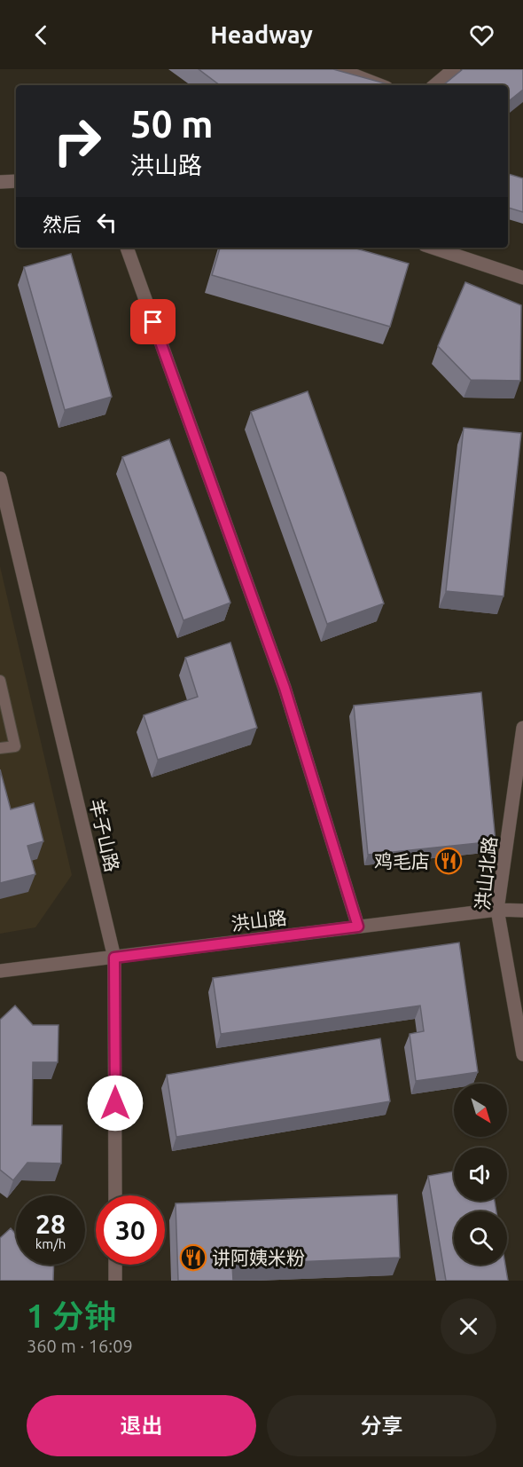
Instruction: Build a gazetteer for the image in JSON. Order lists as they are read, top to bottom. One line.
{"streets":{"street":["羊子山路","洪山北路","洪山路"]},"crossings":[["羊子山路","洪山路"],["洪山北路","洪山路"]],"places":{"restaurant":["鸡毛店","讲阿姨米粉"]},"north":"bottom right","page":{"header":"Headway","turn":["50 m","洪山路"],"then":"然后","speed":"28 km/h","limit":"30","heading":["1 分钟","360 m · 16:09"],"buttons":["退出","分享"]}}
